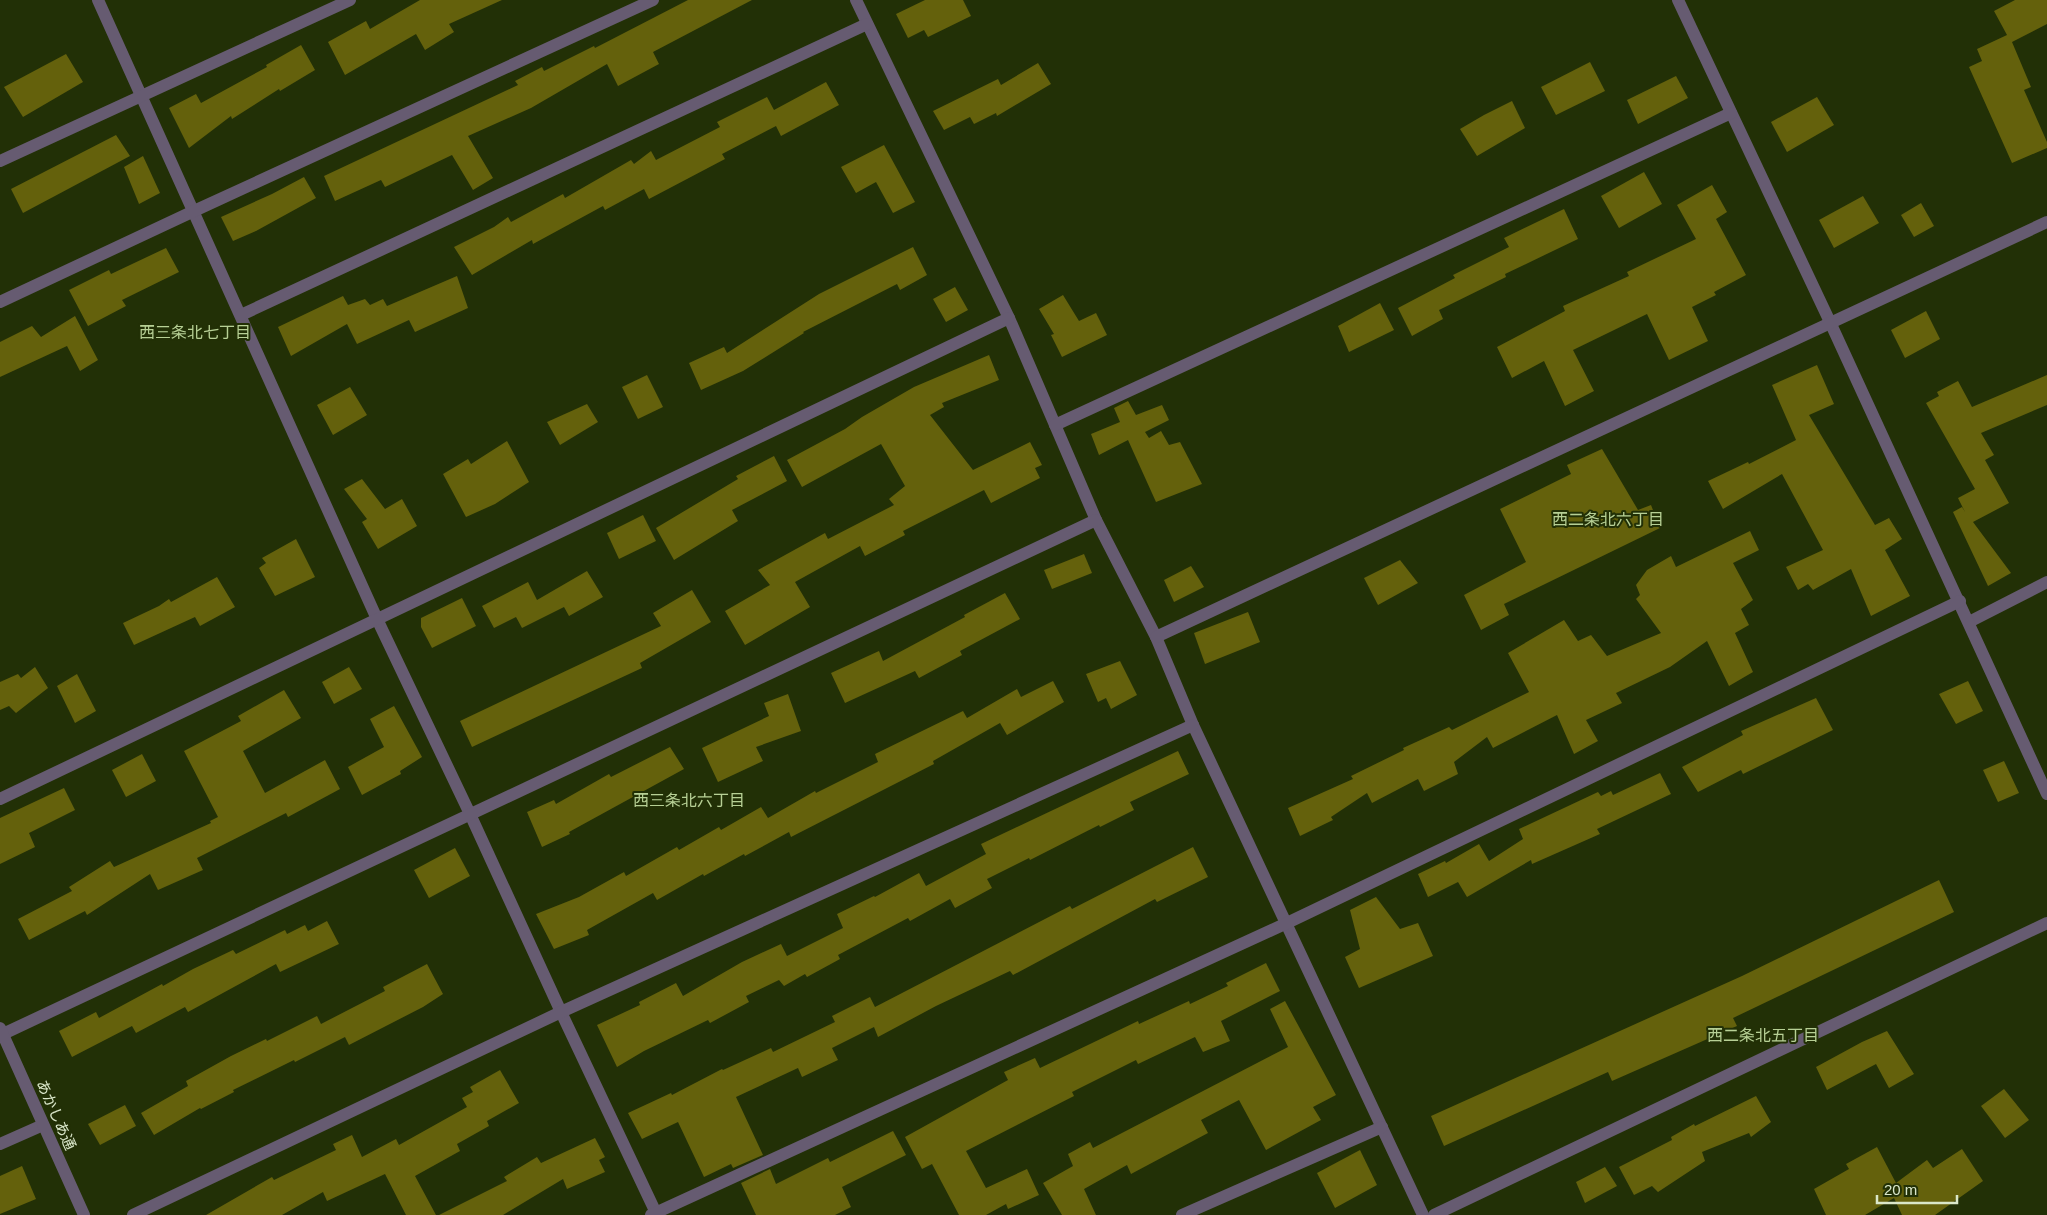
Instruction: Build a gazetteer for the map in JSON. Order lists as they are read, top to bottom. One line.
{"streets":{"street":["あかしあ通"]},"districts":["西三条北七丁目","西二条北六丁目","西三条北六丁目","西二条北五丁目"],"scale_bar":"20 m"}
